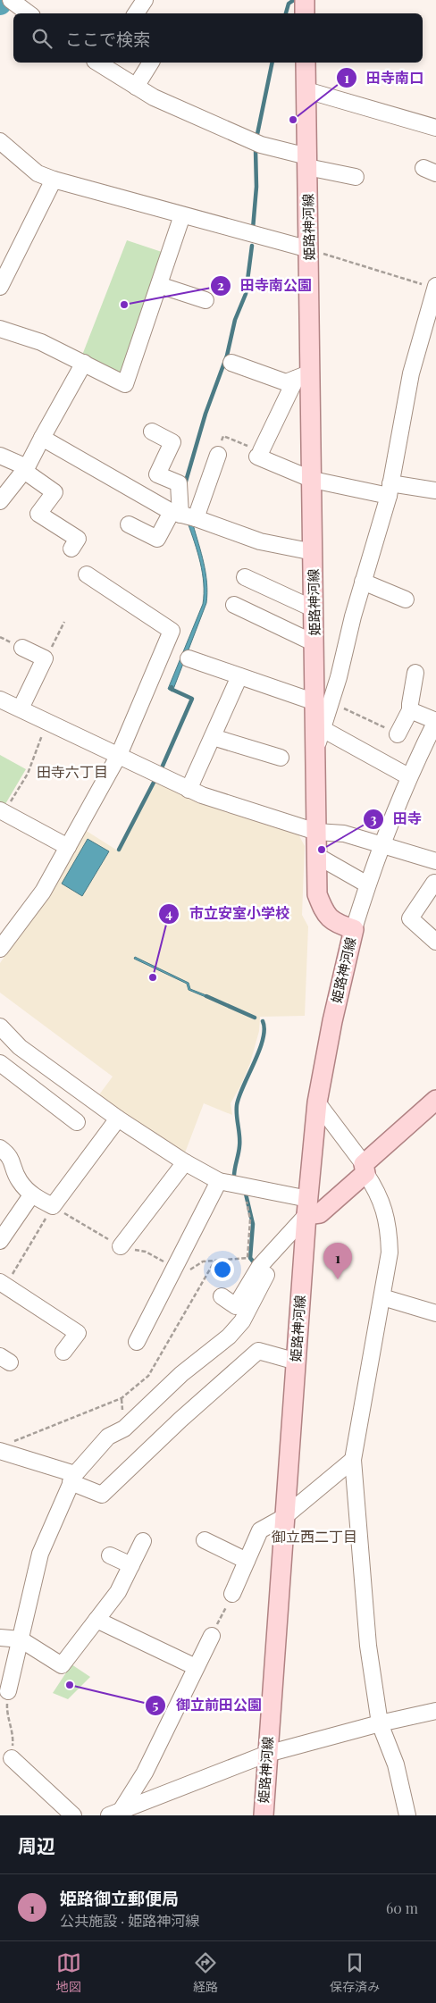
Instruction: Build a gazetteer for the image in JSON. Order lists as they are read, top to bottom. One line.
{"streets":{"main road":["姫路神河線"]},"districts":["田寺六丁目","御立西二丁目"],"places":["田寺南口","田寺南公園","田寺","市立安室小学校","御立前田公園"],"page":{"search":"ここで検索","pins":"1","heading":"周辺","list":[{"mark":"1","name":"姫路御立郵便局","note":"公共施設 · 姫路神河線","value":"60 m"}],"nav":["地図","経路","保存済み"]}}
